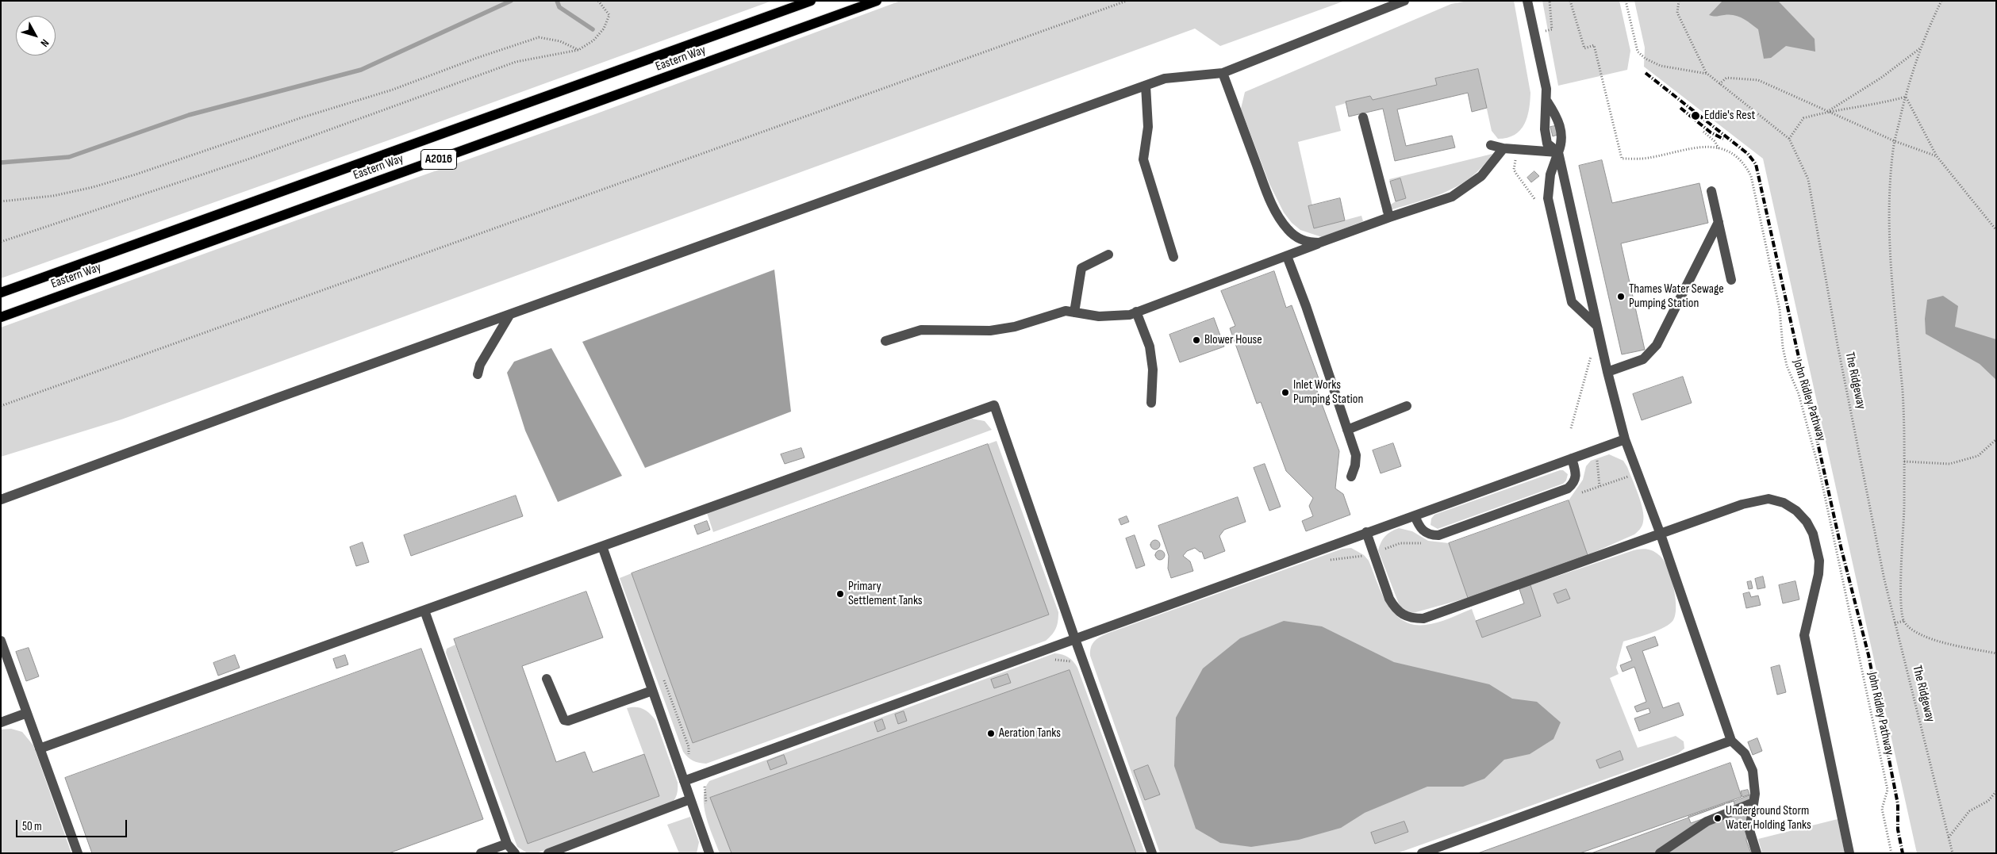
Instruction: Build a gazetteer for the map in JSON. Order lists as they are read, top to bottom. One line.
{"streets":{"main road":["Eastern Way","A2016"],"path":["The Ridgeway","John Ridley Pathway"]},"places":["Eddie's Rest","Thames Water Sewage Pumping Station","Blower House","Inlet Works Pumping Station","Primary Settlement Tanks","Aeration Tanks","Underground Storm Water Holding Tanks"],"scale_bar":"50 m","north":"bottom right"}
